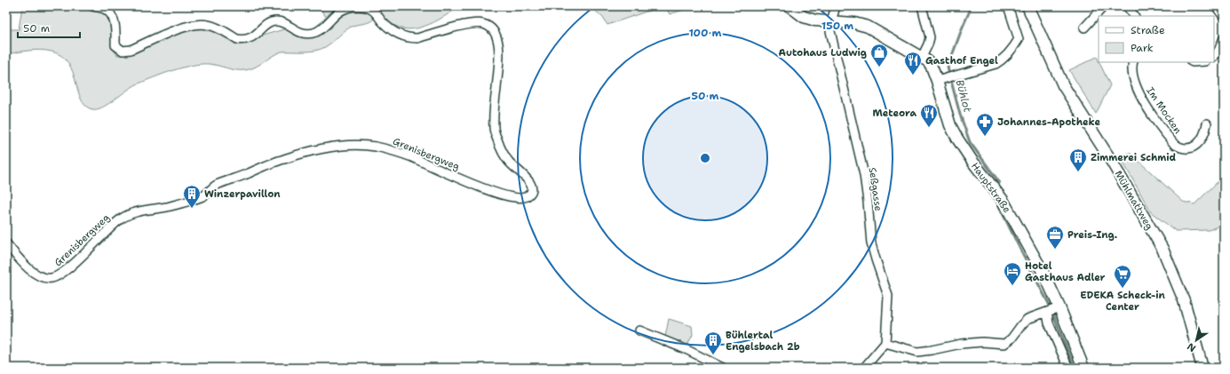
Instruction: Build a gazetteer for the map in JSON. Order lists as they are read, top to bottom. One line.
{"streets":{"street":["Im Mocken","Grenisbergweg","Hauptstraße","Seßgasse","Mühlmattweg"]},"crossings":[["Hauptstraße","Seßgasse"]],"water":["Bühlot"],"places":{"shop":["Autohaus Ludwig"],"restaurant":["Gasthof Engel","Meteora"],"pharmacy":["Johannes-Apotheke"],"building":["Zimmerei Schmid","Winzerpavillon","Bühlertal Engelsbach 2b"],"office":["Preis-Ing."],"hotel":["Hotel Gasthaus Adler"],"supermarket":["EDEKA Scheck-in Center"]},"legend":["Straße","Park"],"scale_bar":"50 m","north":"bottom left","rings":["150 m","100 m","50 m"]}
